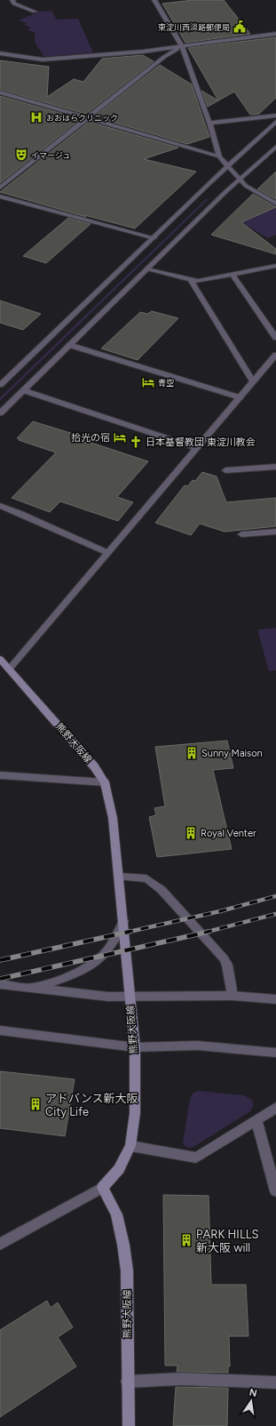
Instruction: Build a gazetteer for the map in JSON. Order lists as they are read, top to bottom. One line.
{"streets":{"main road":["熊野大阪線"]},"places":{"public building":["東淀川西淡路郵便局"],"hospital":["おおはらクリニック"],"theatre":["イマージュ"],"hotel":["青空","拾光の宿"],"church":["日本基督教団 東淀川教会"],"building":["Sunny Maison","Royal Venter","アドバンス新大阪 City Life","PARK HILLS 新大阪 will"]},"north":"top"}
